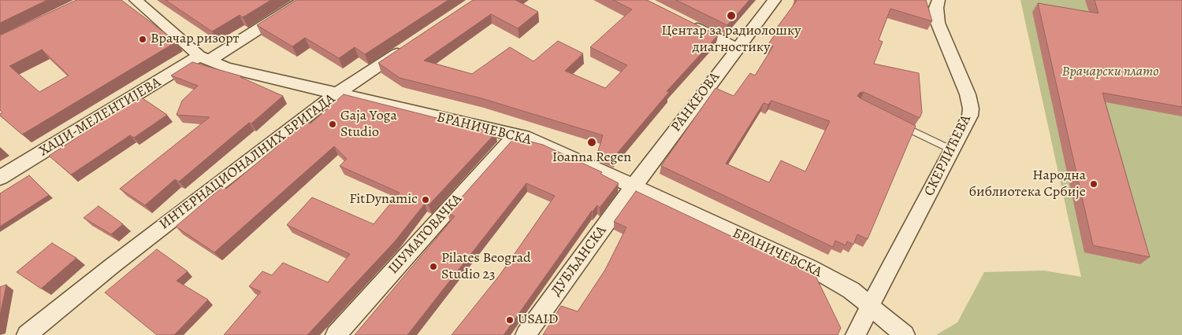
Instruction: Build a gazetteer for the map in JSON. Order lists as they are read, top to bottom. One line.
{"streets":{"street":["РАНКЕОВА","ХАЏИ-МЕЛЕНТИЈЕВА","БРАНИЧЕВСКА","СКЕРЛИЋЕВА","ИНТЕРНАЦИОНАЛНИХ БРИГАДА","ШУМАТОВАЧКА","ДУБЉАНСКА"]},"crossings":[["РАНКЕОВА","БРАНИЧЕВСКА"],["РАНКЕОВА","ДУБЉАНСКА"],["ХАЏИ-МЕЛЕНТИЈЕВА","БРАНИЧЕВСКА"],["БРАНИЧЕВСКА","СКЕРЛИЋЕВА"],["БРАНИЧЕВСКА","ИНТЕРНАЦИОНАЛНИХ БРИГАДА"],["БРАНИЧЕВСКА","ШУМАТОВАЧКА"],["БРАНИЧЕВСКА","ДУБЉАНСКА"]],"parks":["Врачарски плато"],"places":["Центар за радиолошку диагностику","Врачар ризорт","Gaja Yoga Studio","Ioanna Regen","Народна библиотека Србије","FitDynamic","Pilates Beograd Studio 23","USAID"]}
